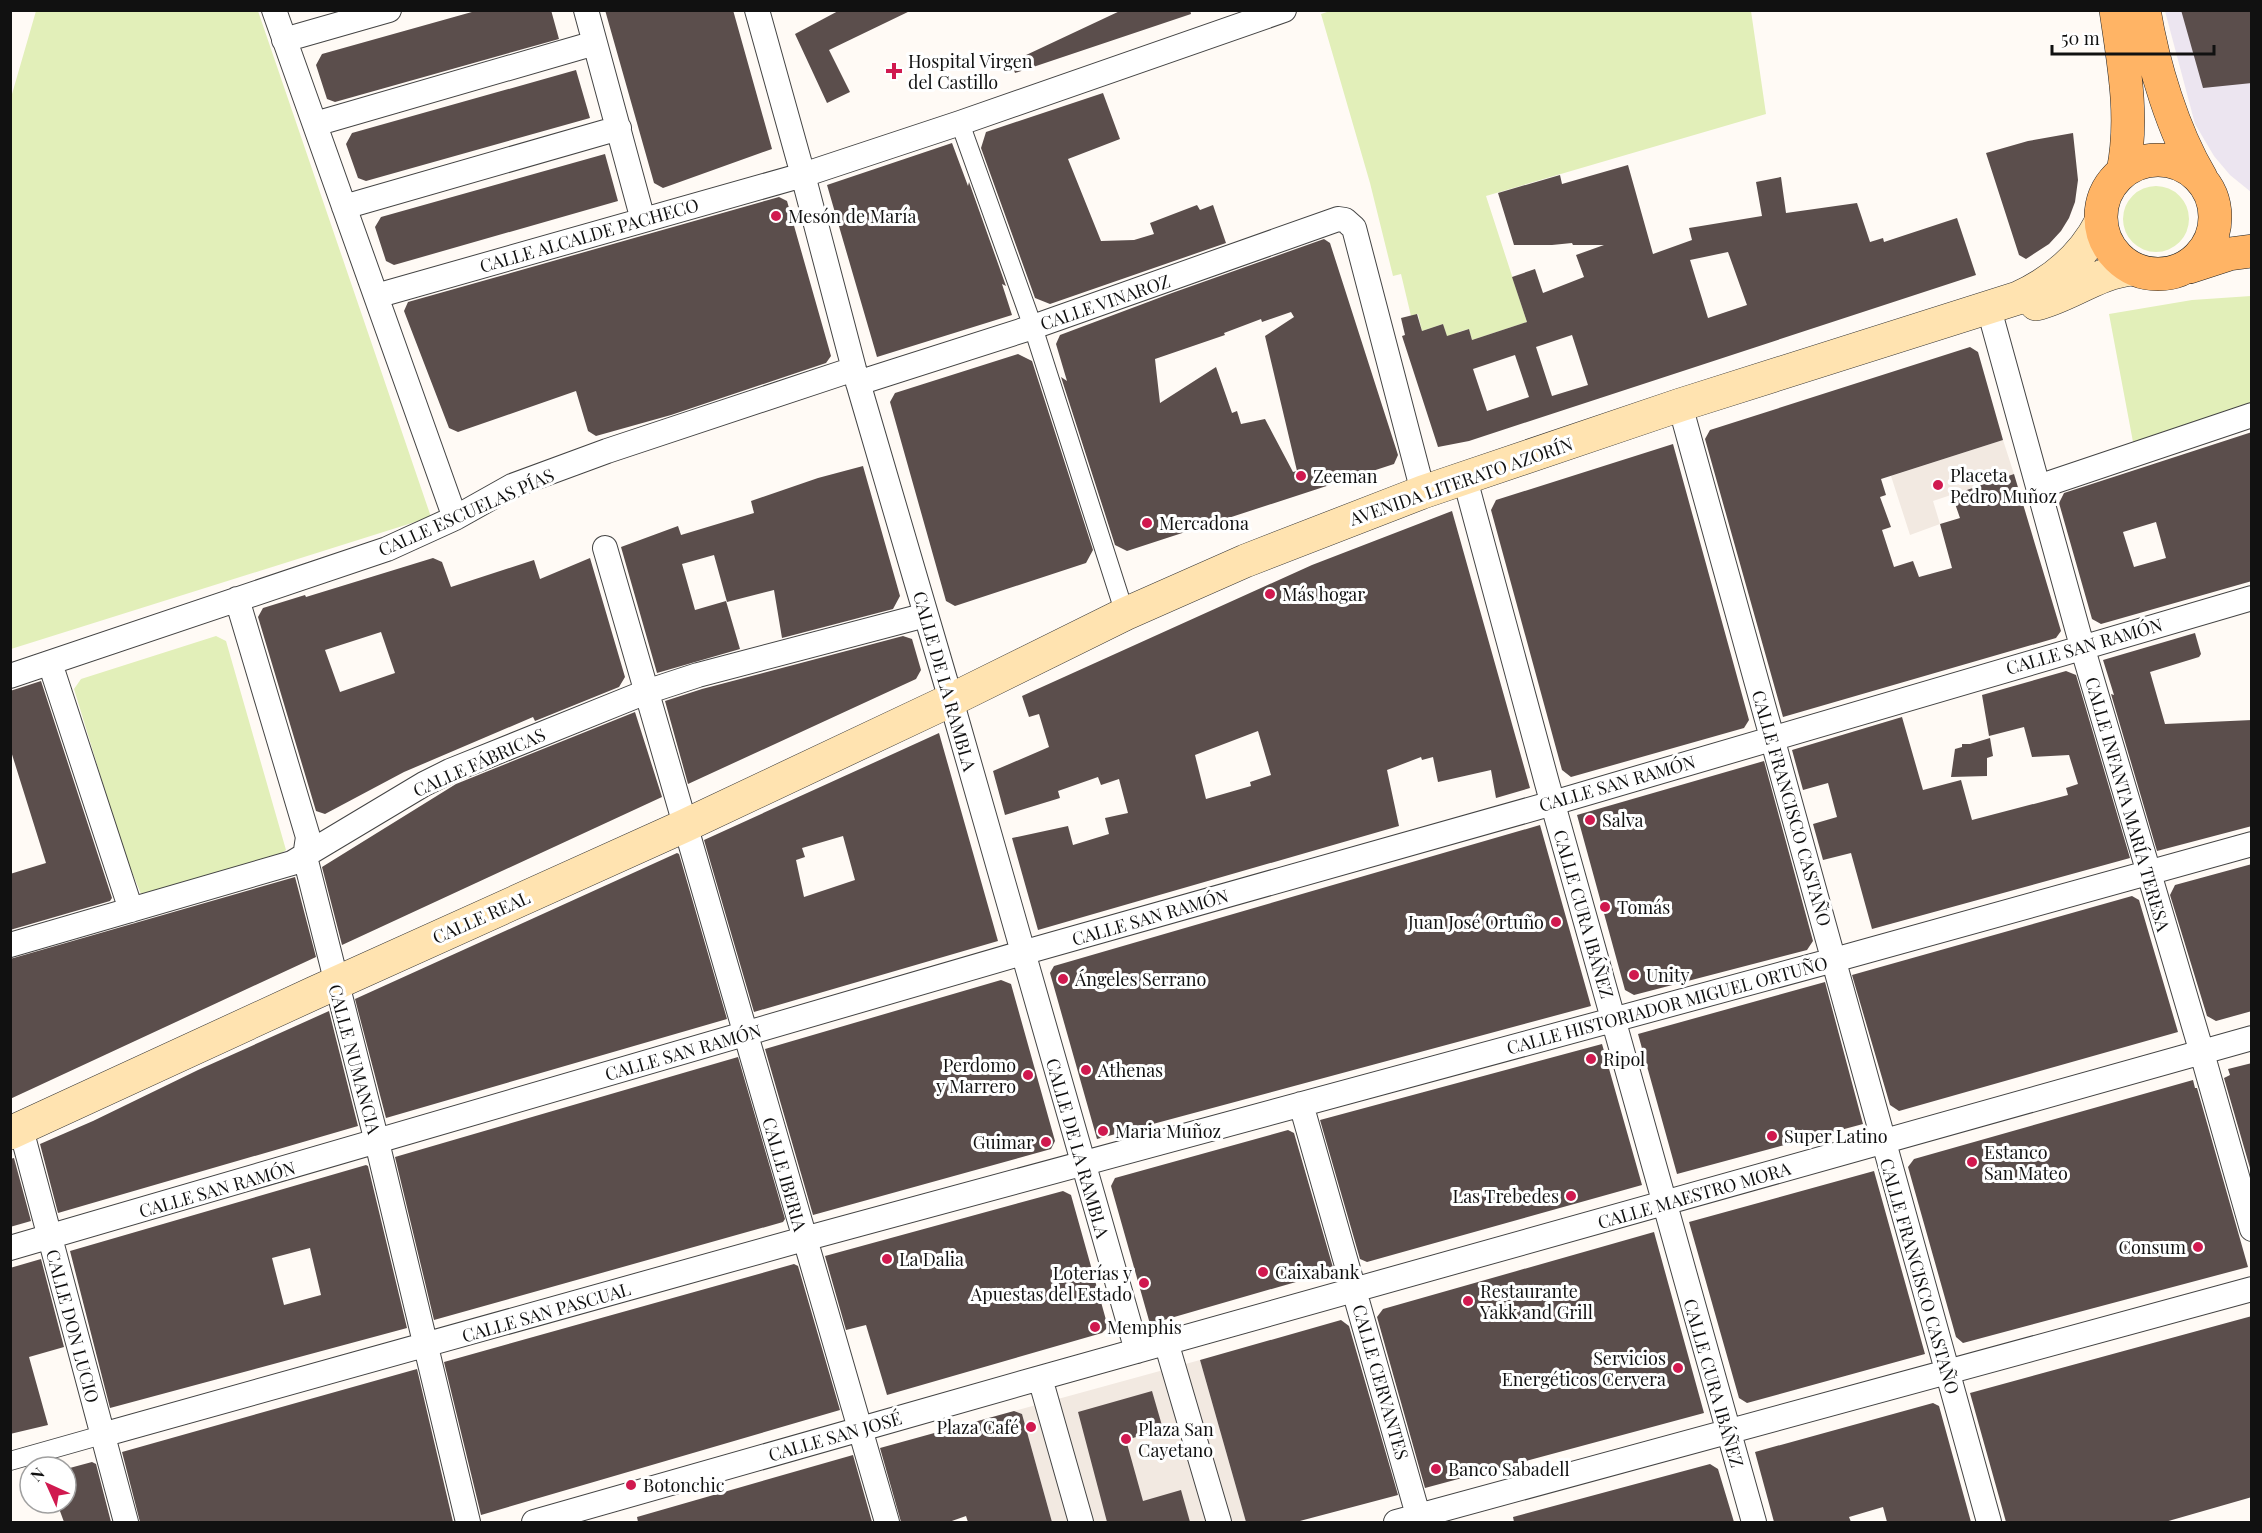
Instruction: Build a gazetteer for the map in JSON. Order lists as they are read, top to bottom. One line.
{"streets":{"main road":["AVENIDA LITERATO AZORÍN","CALLE REAL"],"street":["CALLE ALCALDE PACHECO","CALLE VINAROZ","CALLE ESCUELAS PÍAS","CALLE SAN RAMÓN","CALLE DE LA RAMBLA","CALLE FÁBRICAS","CALLE INFANTA MARÍA TERESA","CALLE FRANCISCO CASTAÑO","CALLE CURA IBÁÑEZ","CALLE HISTORIADOR MIGUEL ORTUÑO","CALLE NUMANCIA","CALLE IBERIA","CALLE MAESTRO MORA","CALLE SAN PASCUAL","CALLE DON LUCIO","CALLE CERVANTES","CALLE SAN JOSÉ"]},"crossings":[["CALLE ALCALDE PACHECO","CALLE DE LA RAMBLA"],["CALLE VINAROZ","AVENIDA LITERATO AZORÍN"],["CALLE VINAROZ","CALLE ESCUELAS PÍAS"],["CALLE VINAROZ","CALLE DE LA RAMBLA"],["AVENIDA LITERATO AZORÍN","CALLE DE LA RAMBLA"],["AVENIDA LITERATO AZORÍN","CALLE INFANTA MARÍA TERESA"],["AVENIDA LITERATO AZORÍN","CALLE FRANCISCO CASTAÑO"],["AVENIDA LITERATO AZORÍN","CALLE CURA IBÁÑEZ"],["AVENIDA LITERATO AZORÍN","CALLE REAL"],["CALLE ESCUELAS PÍAS","CALLE DE LA RAMBLA"],["CALLE ESCUELAS PÍAS","CALLE NUMANCIA"],["CALLE SAN RAMÓN","CALLE DE LA RAMBLA"],["CALLE SAN RAMÓN","CALLE INFANTA MARÍA TERESA"],["CALLE SAN RAMÓN","CALLE FRANCISCO CASTAÑO"],["CALLE SAN RAMÓN","CALLE CURA IBÁÑEZ"],["CALLE SAN RAMÓN","CALLE NUMANCIA"],["CALLE SAN RAMÓN","CALLE IBERIA"],["CALLE SAN RAMÓN","CALLE DON LUCIO"],["CALLE DE LA RAMBLA","CALLE FÁBRICAS"],["CALLE DE LA RAMBLA","CALLE REAL"],["CALLE DE LA RAMBLA","CALLE HISTORIADOR MIGUEL ORTUÑO"],["CALLE DE LA RAMBLA","CALLE MAESTRO MORA"],["CALLE DE LA RAMBLA","CALLE SAN PASCUAL"],["CALLE DE LA RAMBLA","CALLE SAN JOSÉ"],["CALLE FÁBRICAS","CALLE NUMANCIA"],["CALLE FÁBRICAS","CALLE IBERIA"],["CALLE INFANTA MARÍA TERESA","CALLE HISTORIADOR MIGUEL ORTUÑO"],["CALLE INFANTA MARÍA TERESA","CALLE MAESTRO MORA"],["CALLE FRANCISCO CASTAÑO","CALLE HISTORIADOR MIGUEL ORTUÑO"],["CALLE FRANCISCO CASTAÑO","CALLE MAESTRO MORA"],["CALLE CURA IBÁÑEZ","CALLE HISTORIADOR MIGUEL ORTUÑO"],["CALLE CURA IBÁÑEZ","CALLE MAESTRO MORA"],["CALLE REAL","CALLE NUMANCIA"],["CALLE REAL","CALLE IBERIA"],["CALLE REAL","CALLE DON LUCIO"],["CALLE HISTORIADOR MIGUEL ORTUÑO","CALLE SAN PASCUAL"],["CALLE HISTORIADOR MIGUEL ORTUÑO","CALLE CERVANTES"],["CALLE NUMANCIA","CALLE SAN PASCUAL"],["CALLE IBERIA","CALLE SAN PASCUAL"],["CALLE IBERIA","CALLE SAN JOSÉ"],["CALLE MAESTRO MORA","CALLE CERVANTES"],["CALLE MAESTRO MORA","CALLE SAN JOSÉ"],["CALLE SAN PASCUAL","CALLE DON LUCIO"]],"places":{"health":["Hospital Virgen del Castillo"],"other":["Mesón de María","Zeeman","Placeta Pedro Muñoz","Mercadona","Más hogar","Salva","Tomás","Juan José Ortuño","Unity","Ángeles Serrano","Ripol","Athenas","Perdomo y Marrero","Maria Muñoz","Super Latino","Guimar","Estanco San Mateo","Las Trebedes","Consum","La Dalia","Caixabank","Loterías y Apuestas del Estado","Restaurante Yakk and Grill","Memphis","Servicios Energéticos Cervera","Plaza Café","Plaza San Cayetano","Banco Sabadell","Botonchic"]},"scale_bar":"50 m","north":"top left"}
